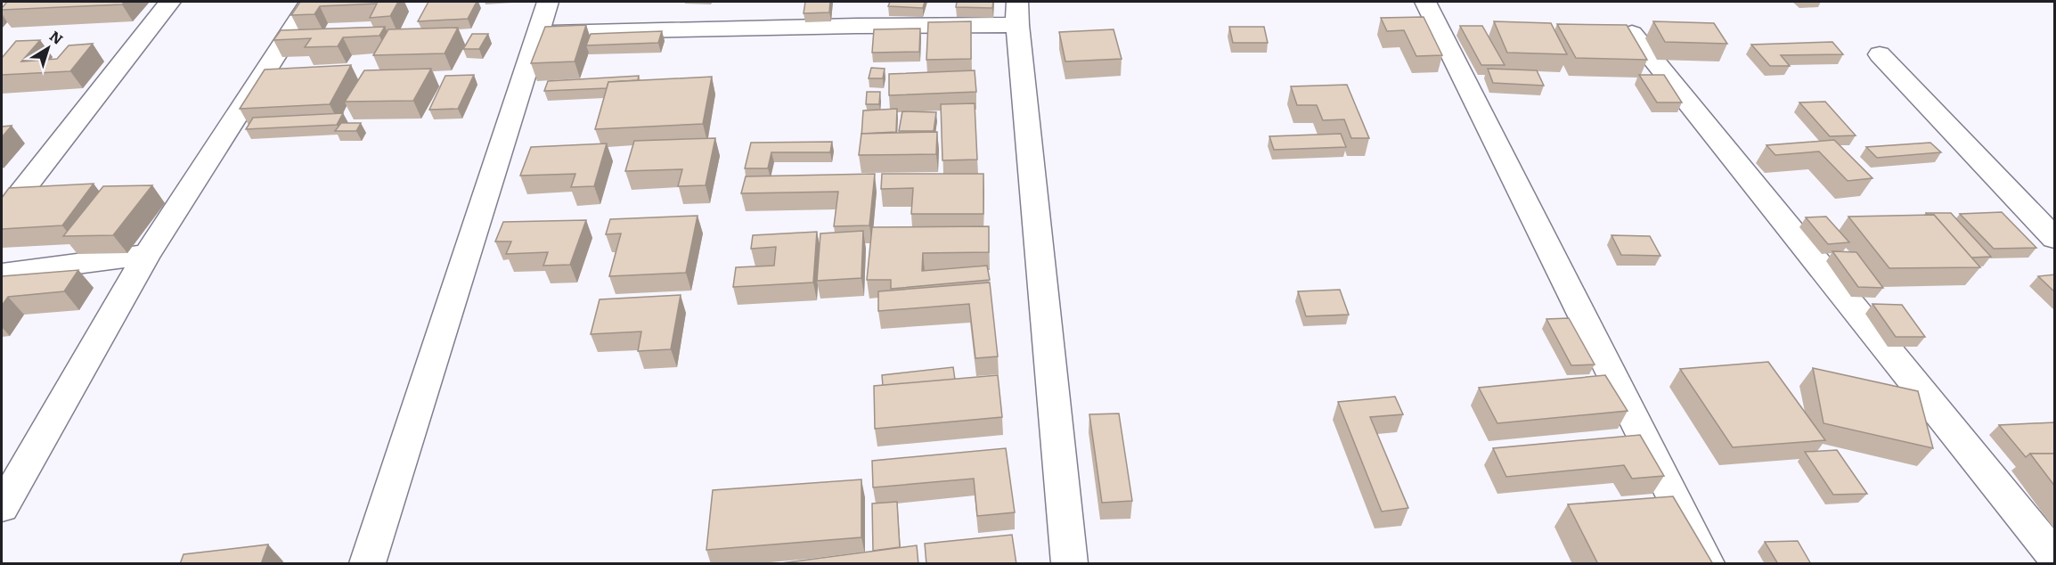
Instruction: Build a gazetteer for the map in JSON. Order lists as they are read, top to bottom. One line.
{"north":"top right"}
